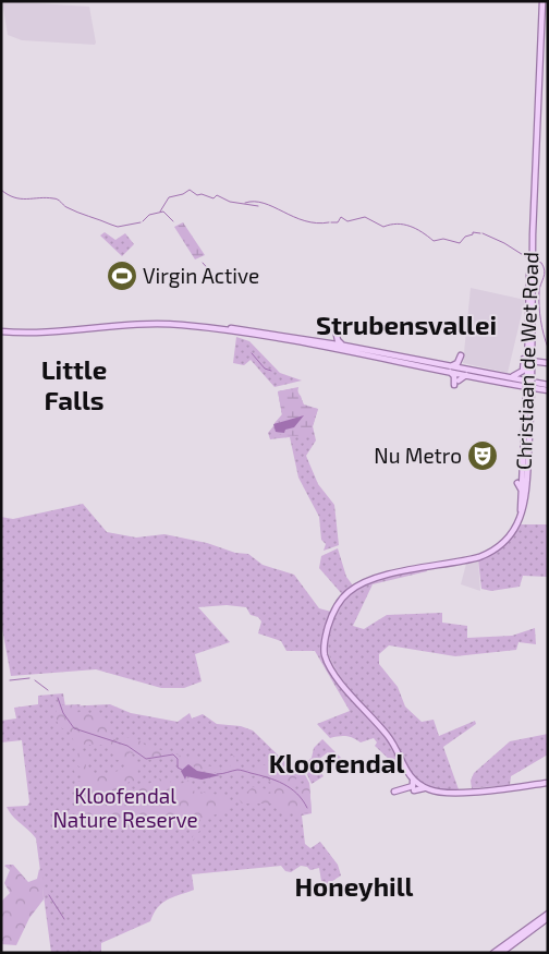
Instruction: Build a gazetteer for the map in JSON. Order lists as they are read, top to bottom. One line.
{"streets":{"main road":["Christiaan de Wet Road"]},"districts":["Strubensvallei","Little Falls","Kloofendal","Honeyhill"],"parks":["Kloofendal Nature Reserve"],"places":{"sports":["Virgin Active"],"theatre":["Nu Metro"]}}
